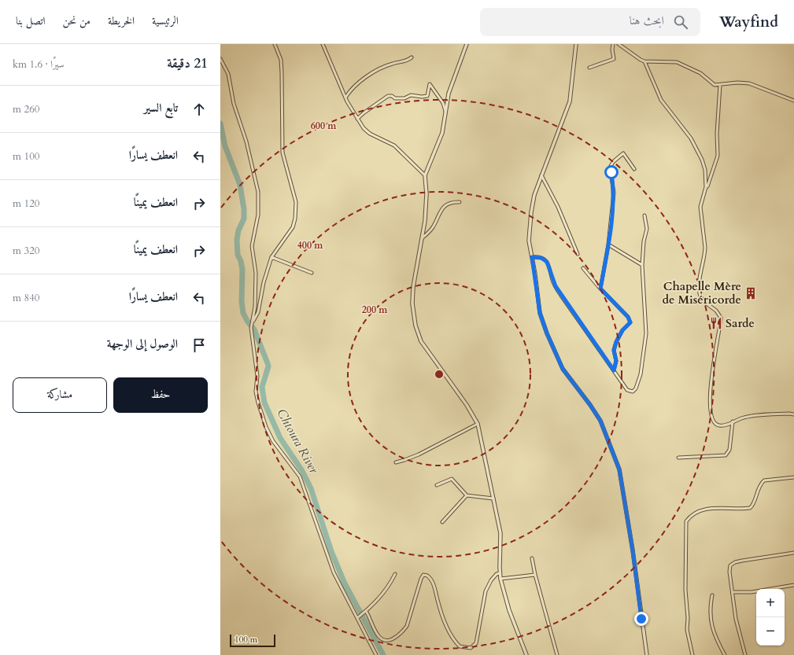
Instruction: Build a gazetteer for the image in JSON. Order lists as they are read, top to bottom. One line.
{"water":["Chtoura River"],"places":{"building":["Chapelle Mère de Miséricorde"],"restaurant":["Sarde"]},"scale_bar":"100 m","page":{"header":"Wayfind","search":"ابحث هنا","nav":["الرئيسية","الخريطة","من نحن","اتصل بنا"],"heading":["21 دقيقة","سيرًا · 1.6 km"],"list":[["تابع السير","260 m"],["انعطف يسارًا","100 m"],["انعطف يمينًا","120 m"],["انعطف يمينًا","320 m"],["انعطف يسارًا","840 m"],"الوصول إلى الوجهة"],"buttons":["حفظ","مشاركة"],"map_buttons":["+","−"],"scale":"100 m"},"rings":["600 m","400 m","200 m"]}
